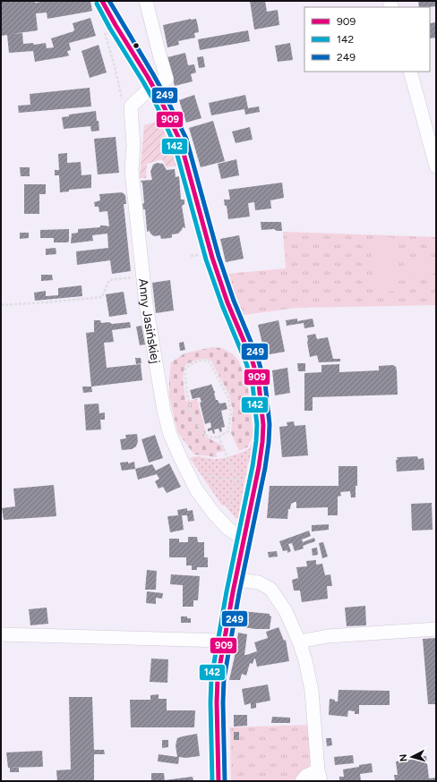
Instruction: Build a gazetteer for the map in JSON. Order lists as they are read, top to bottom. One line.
{"streets":{"street":["Anny Jasińskiej"]},"lines":["transit line 909","transit line 249","transit line 142"],"legend":["909","142","249"],"north":"left"}
